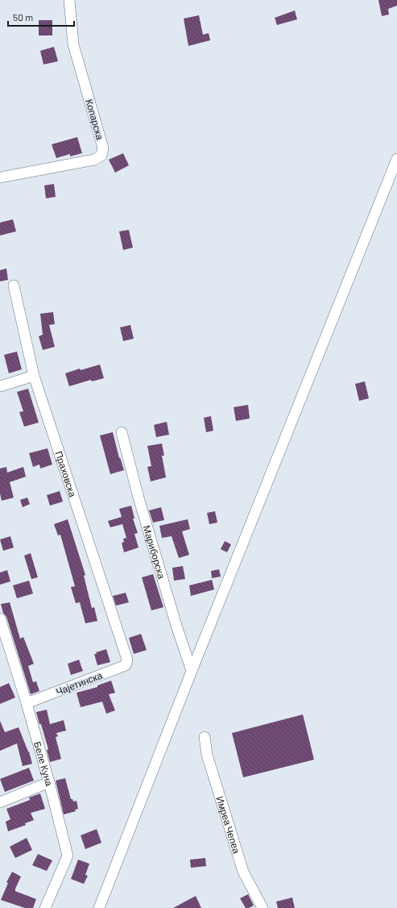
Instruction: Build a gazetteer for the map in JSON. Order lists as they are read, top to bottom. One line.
{"streets":{"street":["Копарска","Праховска","Мариборска","Чајетинска","Беле Куна","Имреа Чепеа"]},"crossings":[["Праховска","Чајетинска"],["Чајетинска","Беле Куна"]],"scale_bar":"50 m"}
